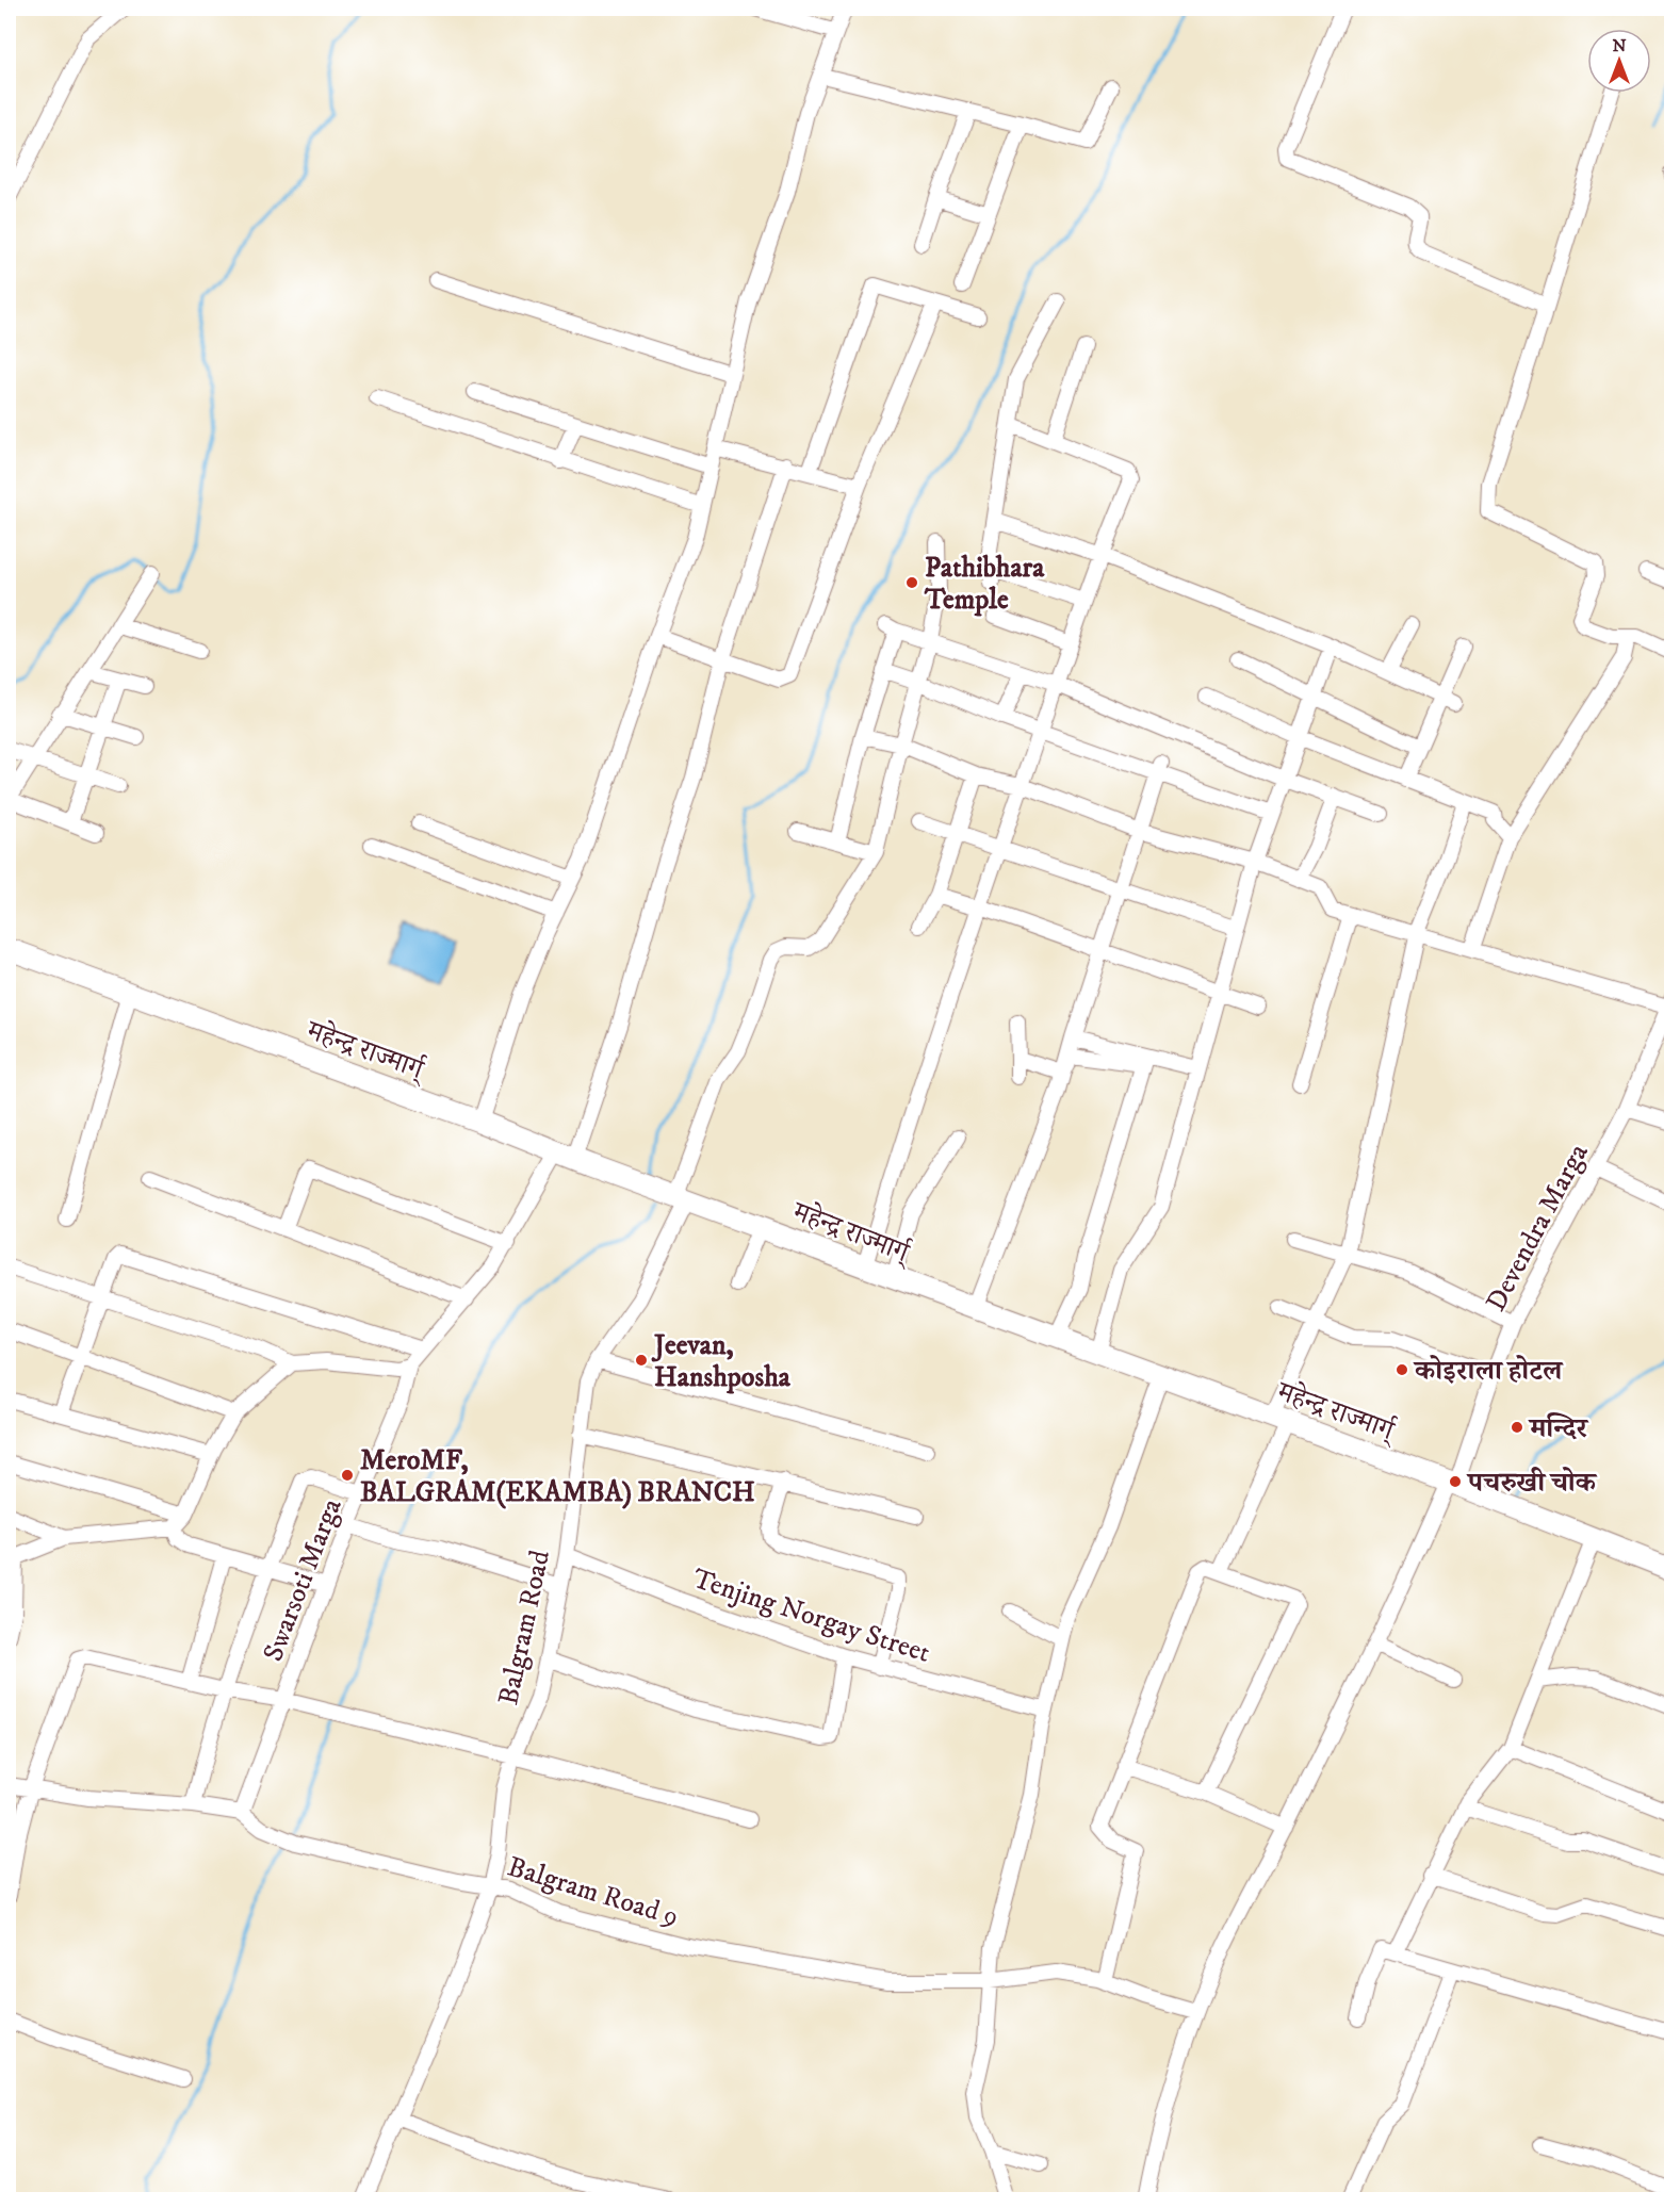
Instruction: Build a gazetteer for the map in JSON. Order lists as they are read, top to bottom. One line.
{"streets":{"highway":["महेन्द्र राज्मार्ग्"],"street":["Devendra Marga","Swarsoti Marga","Tenjing Norgay Street","Balgram Road","Balgram Road 9"]},"crossings":[["महेन्द्र राज्मार्ग्","Devendra Marga"],["महेन्द्र राज्मार्ग्","Balgram Road"],["Devendra Marga","Balgram Road 9"],["Swarsoti Marga","Balgram Road 9"],["Tenjing Norgay Street","Balgram Road"],["Balgram Road","Balgram Road 9"]],"places":["Pathibhara Temple","Jeevan, Hanshposha","कोइराला होटल","मन्दिर","MeroMF, BALGRAM(EKAMBA) BRANCH","पचरुखी चोक"],"north":"top"}
